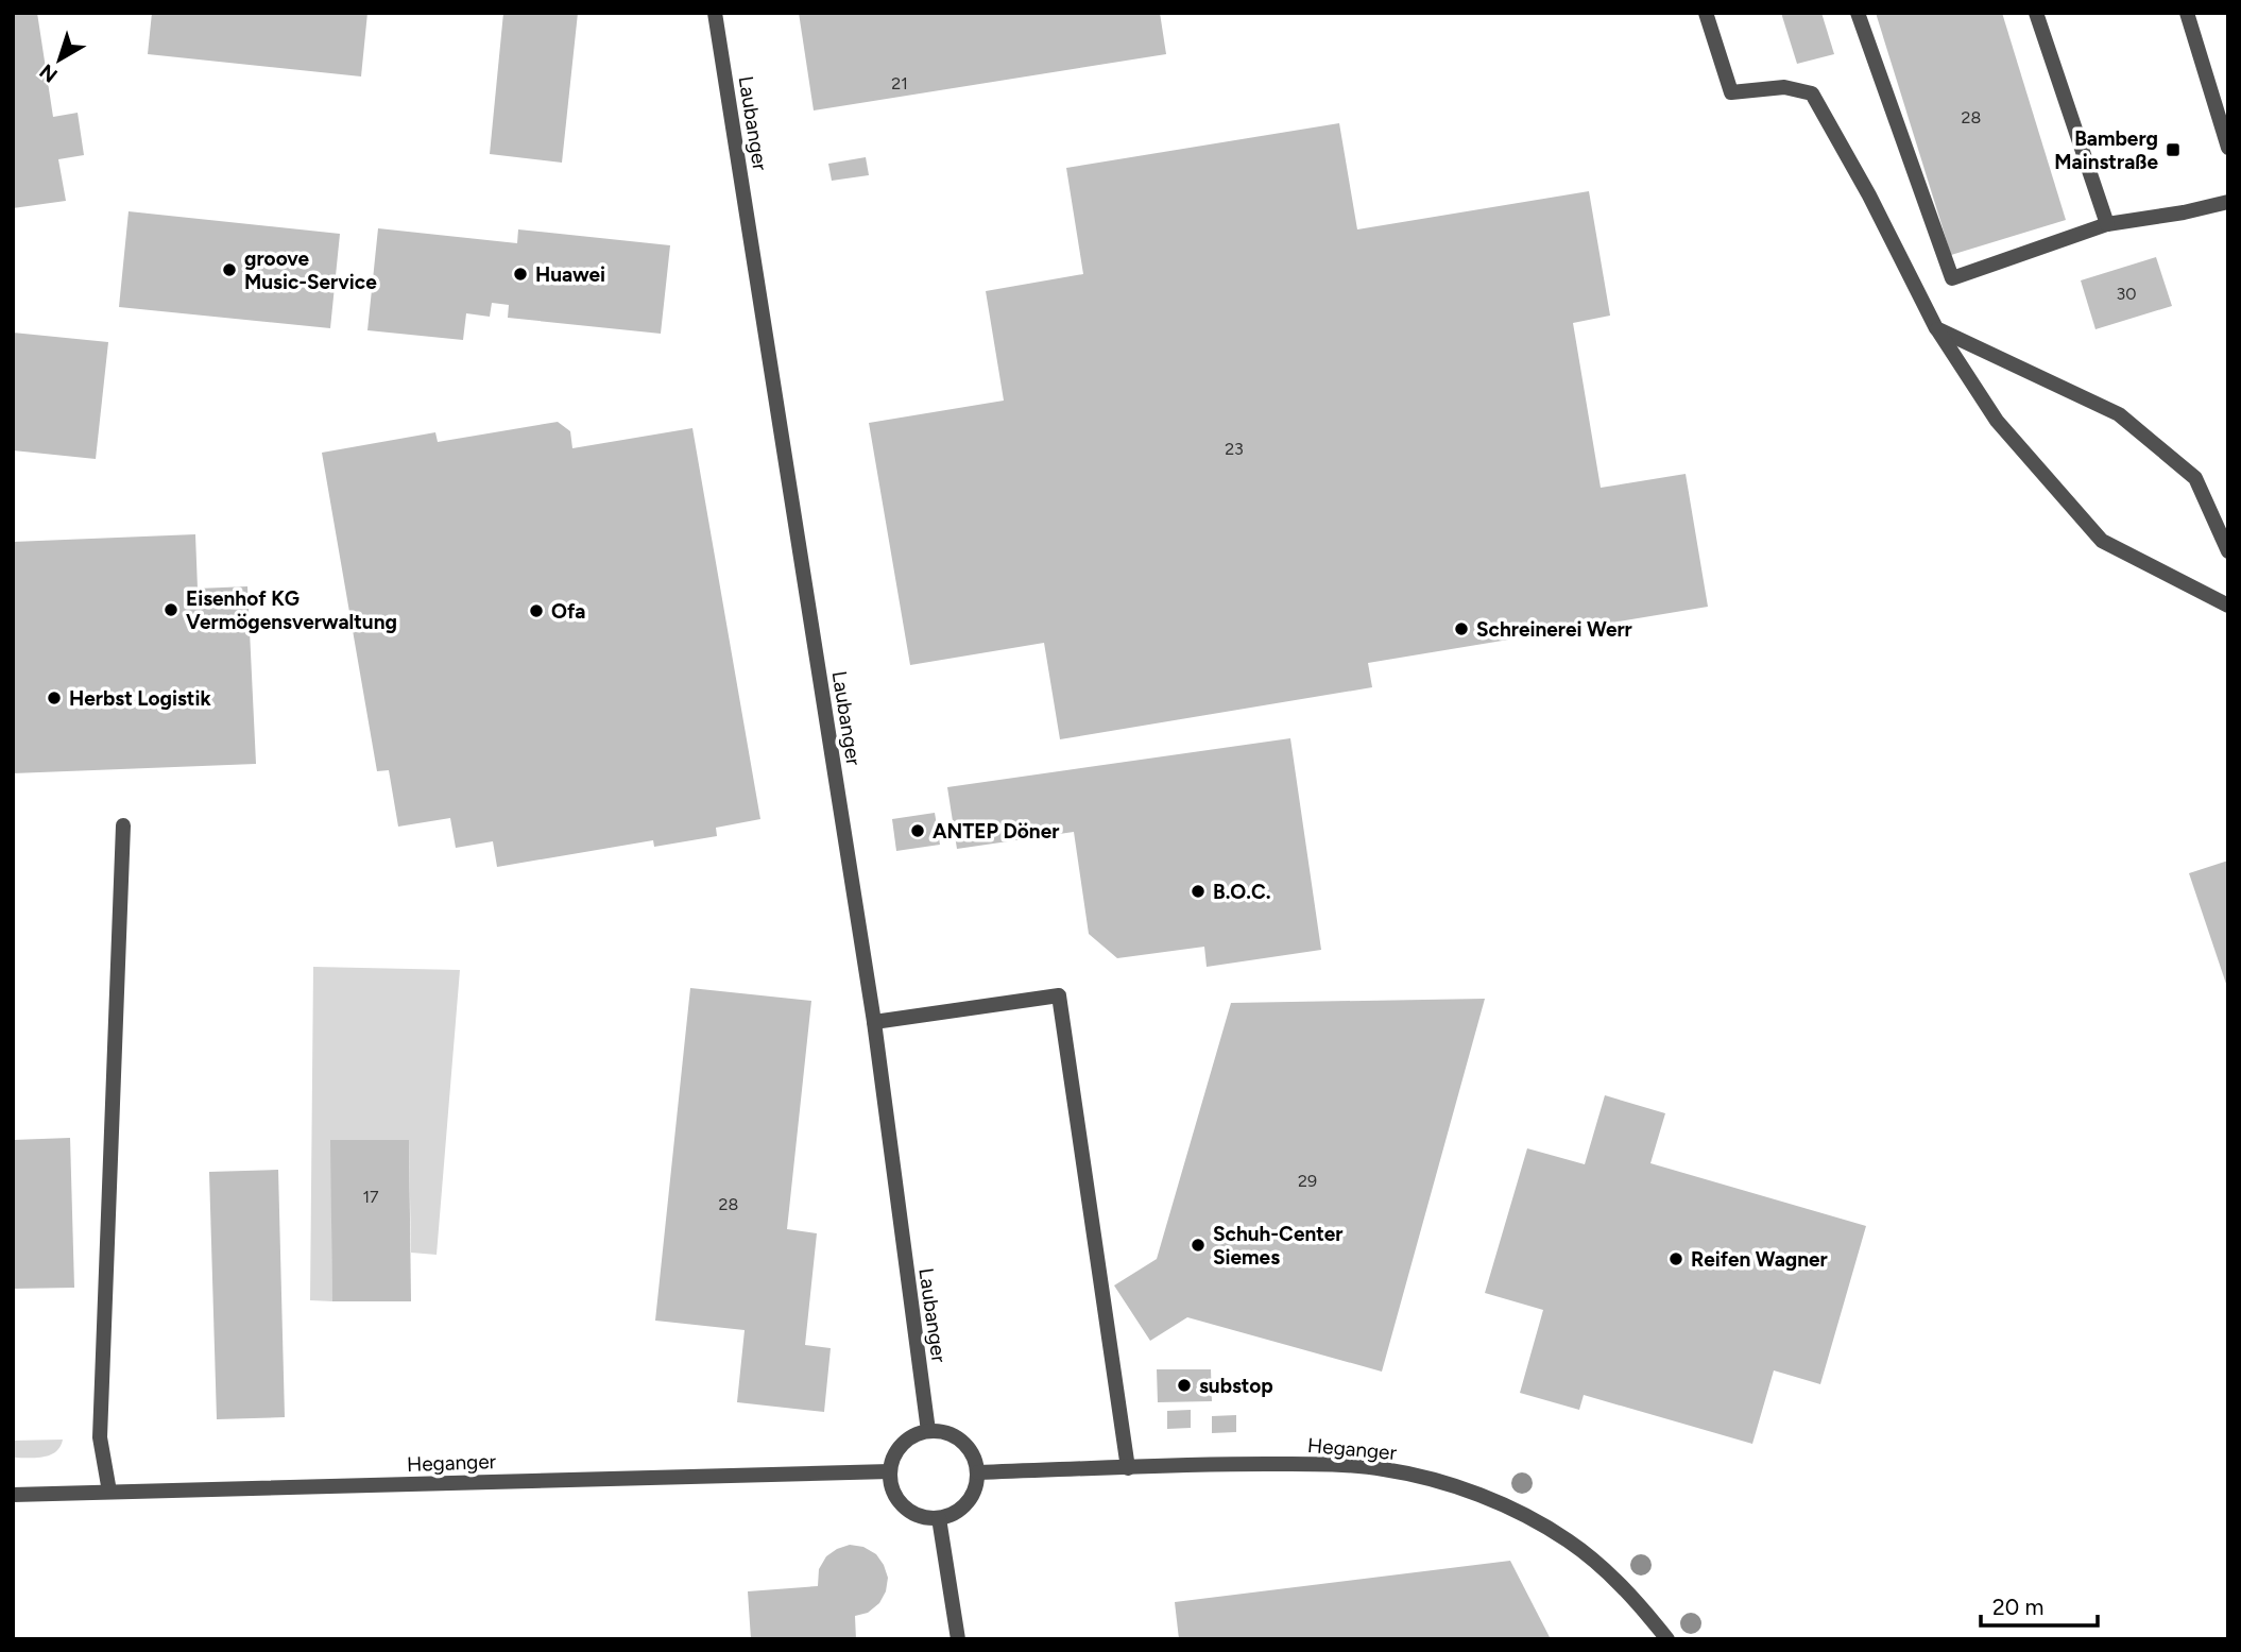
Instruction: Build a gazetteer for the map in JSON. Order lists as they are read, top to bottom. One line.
{"streets":{"street":["Laubanger","Heganger"]},"crossings":[["Laubanger","Heganger"]],"places":{"transit":["Bamberg Mainstraße"],"other":["groove Music-Service","Huawei","Eisenhof KG Vermögensverwaltung","Ofa","Schreinerei Werr","Herbst Logistik","ANTEP Döner","B.O.C.","Schuh-Center Siemes","Reifen Wagner","substop"]},"house_numbers":["21","28","30","23","29","17","28"],"scale_bar":"20 m","north":"bottom left"}
